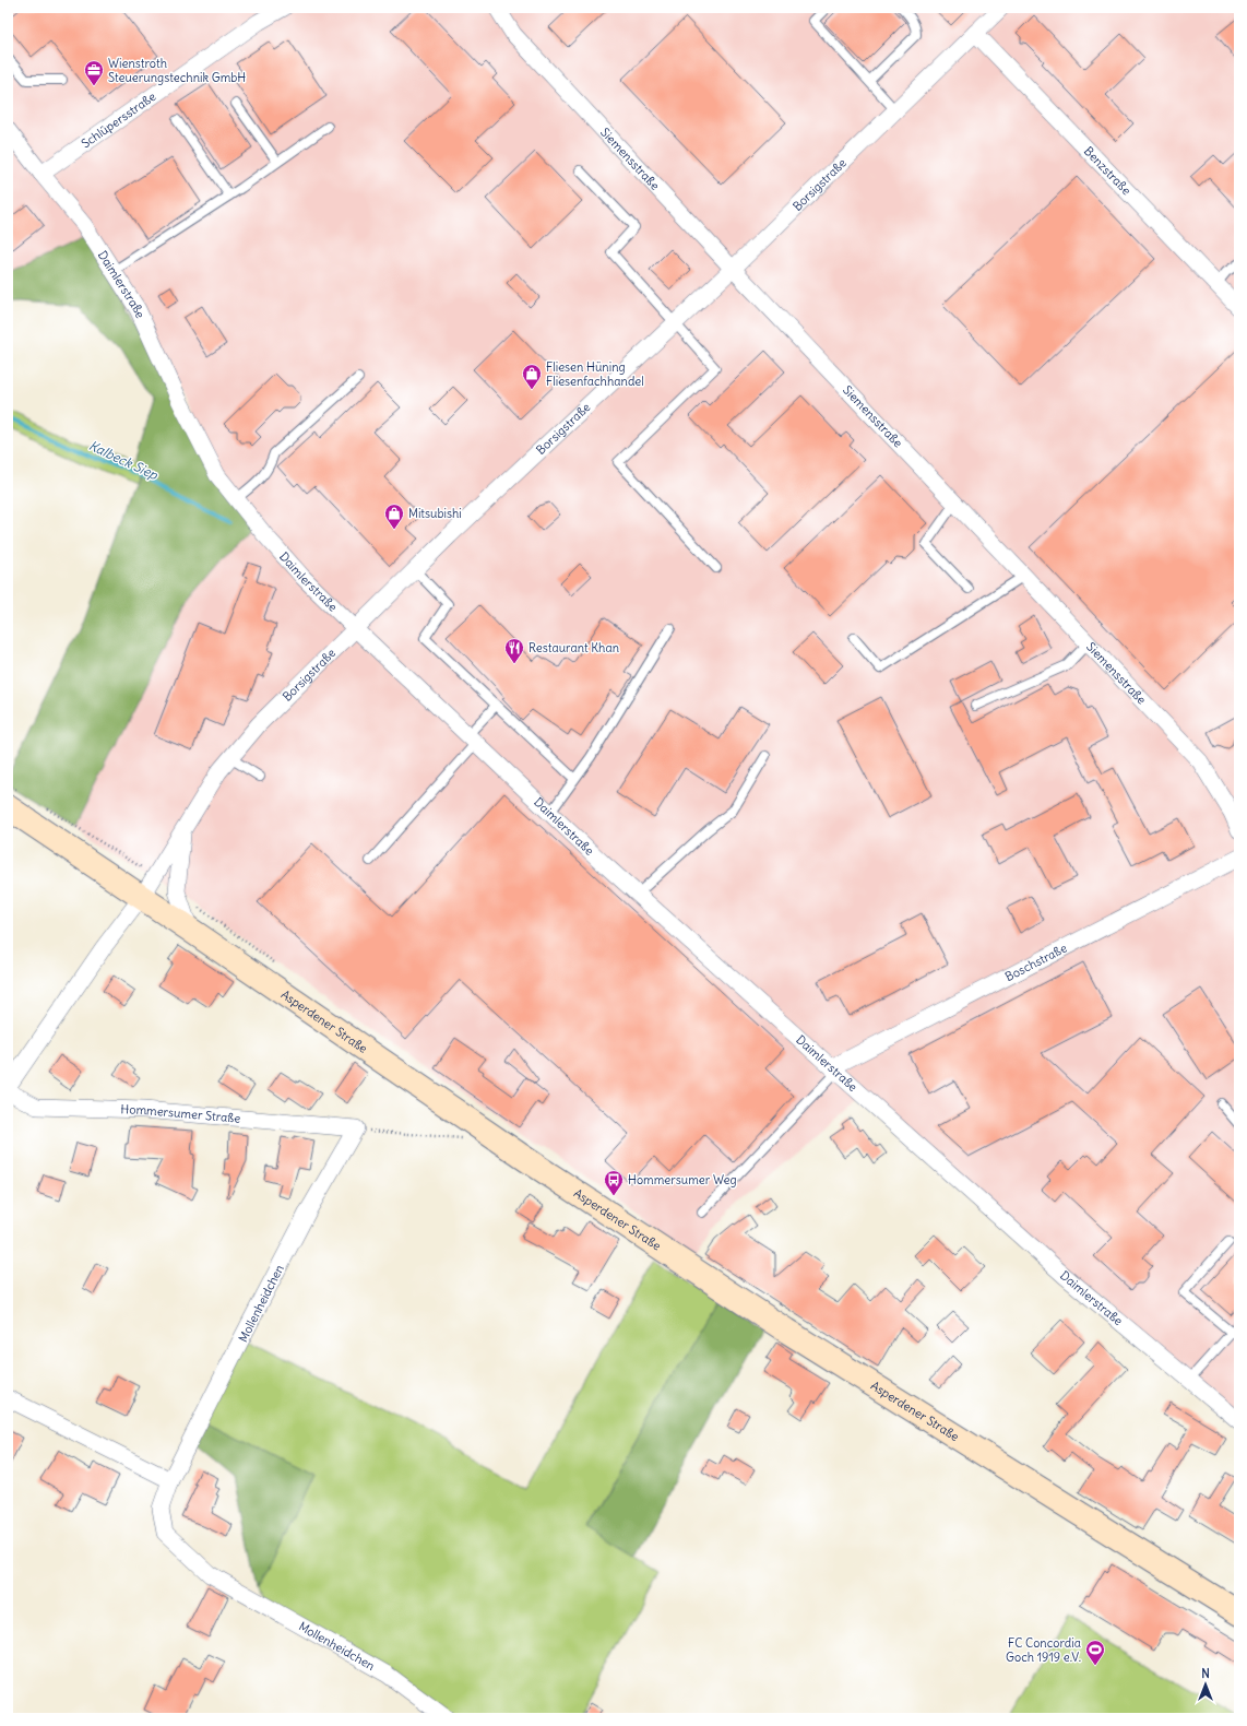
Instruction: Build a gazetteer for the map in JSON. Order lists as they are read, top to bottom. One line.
{"streets":{"main road":["Asperdener Straße"],"street":["Schlüpersstraße","Siemensstraße","Benzstraße","Borsigstraße","Daimlerstraße","Boschstraße","Hommersumer Straße","Mollenheidchen"]},"crossings":[["Schlüpersstraße","Daimlerstraße"],["Siemensstraße","Borsigstraße"],["Benzstraße","Borsigstraße"],["Borsigstraße","Daimlerstraße"],["Borsigstraße","Asperdener Straße"],["Daimlerstraße","Boschstraße"],["Hommersumer Straße","Mollenheidchen"]],"water":["Kalbeck Siep"],"places":{"office":["Wienstroth Steuerungstechnik GmbH"],"shop":["Fliesen Hüning Fliesenfachhandel","Mitsubishi"],"restaurant":["Restaurant Khan"],"bus stop":["Hommersumer Weg"],"sports":["FC Concordia Goch 1919 e.V."]},"north":"top"}
